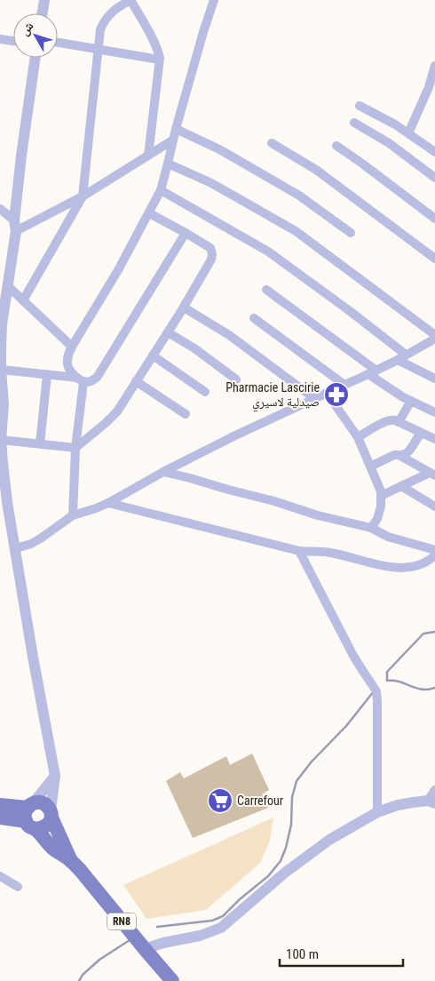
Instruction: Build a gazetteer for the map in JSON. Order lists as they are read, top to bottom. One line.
{"streets":{"main road":["RN8"]},"places":{"pharmacy":["Pharmacie Lascirie صيدلية لاسيري"],"supermarket":["Carrefour"]},"scale_bar":"100 m","north":"top left"}
